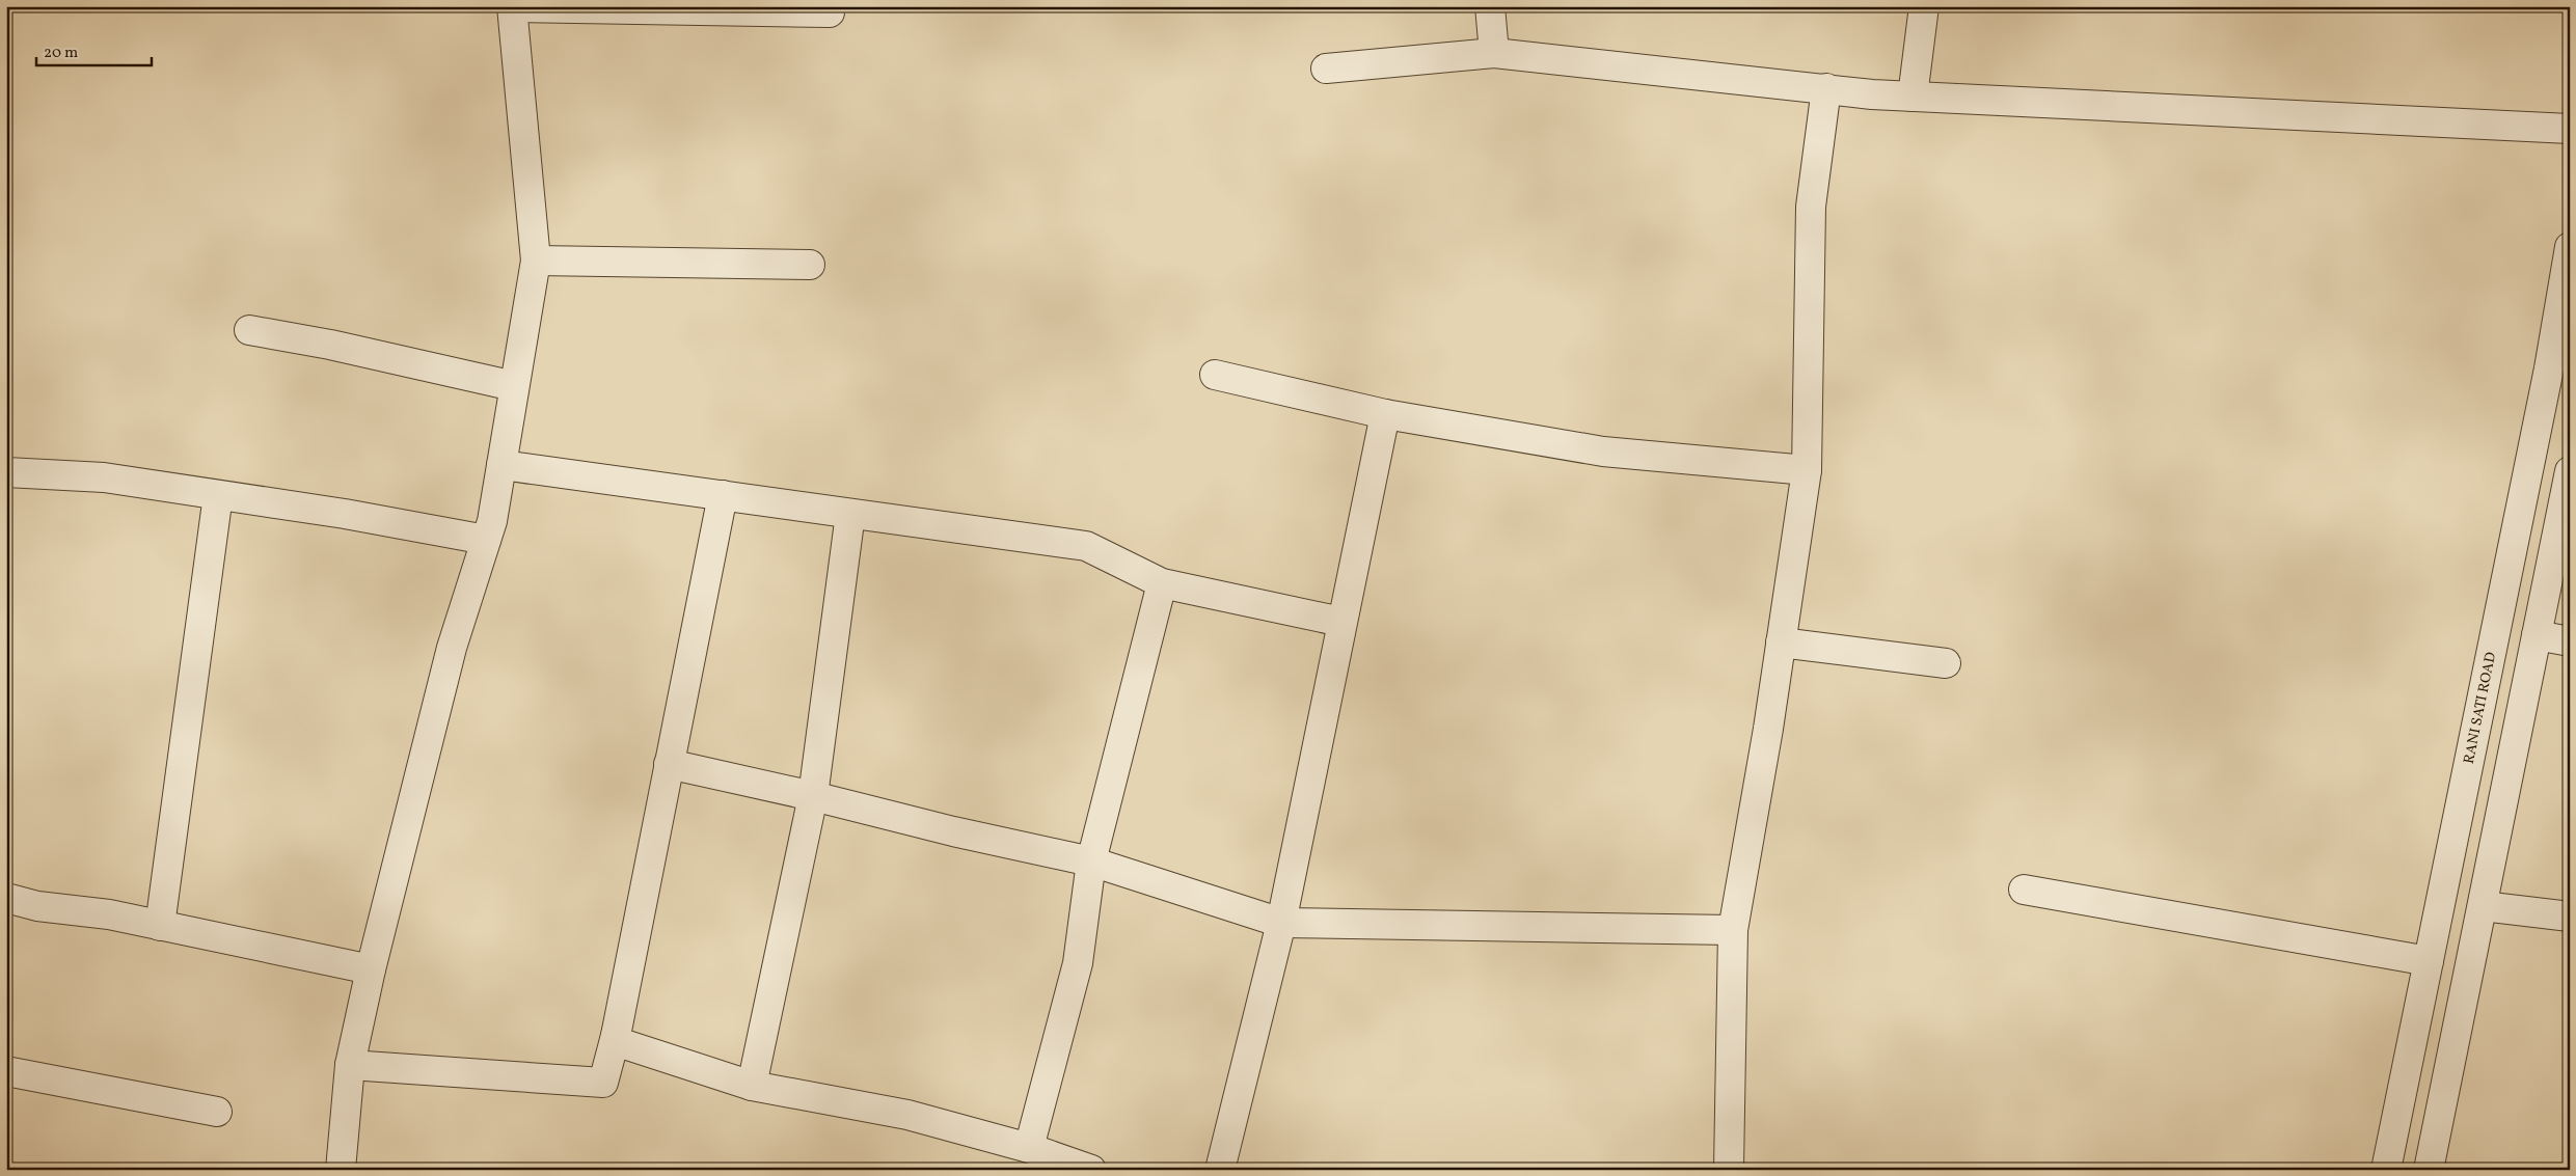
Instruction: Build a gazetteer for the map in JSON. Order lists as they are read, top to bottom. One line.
{"streets":{"street":["RANI SATI ROAD"]},"scale_bar":"20 m"}
